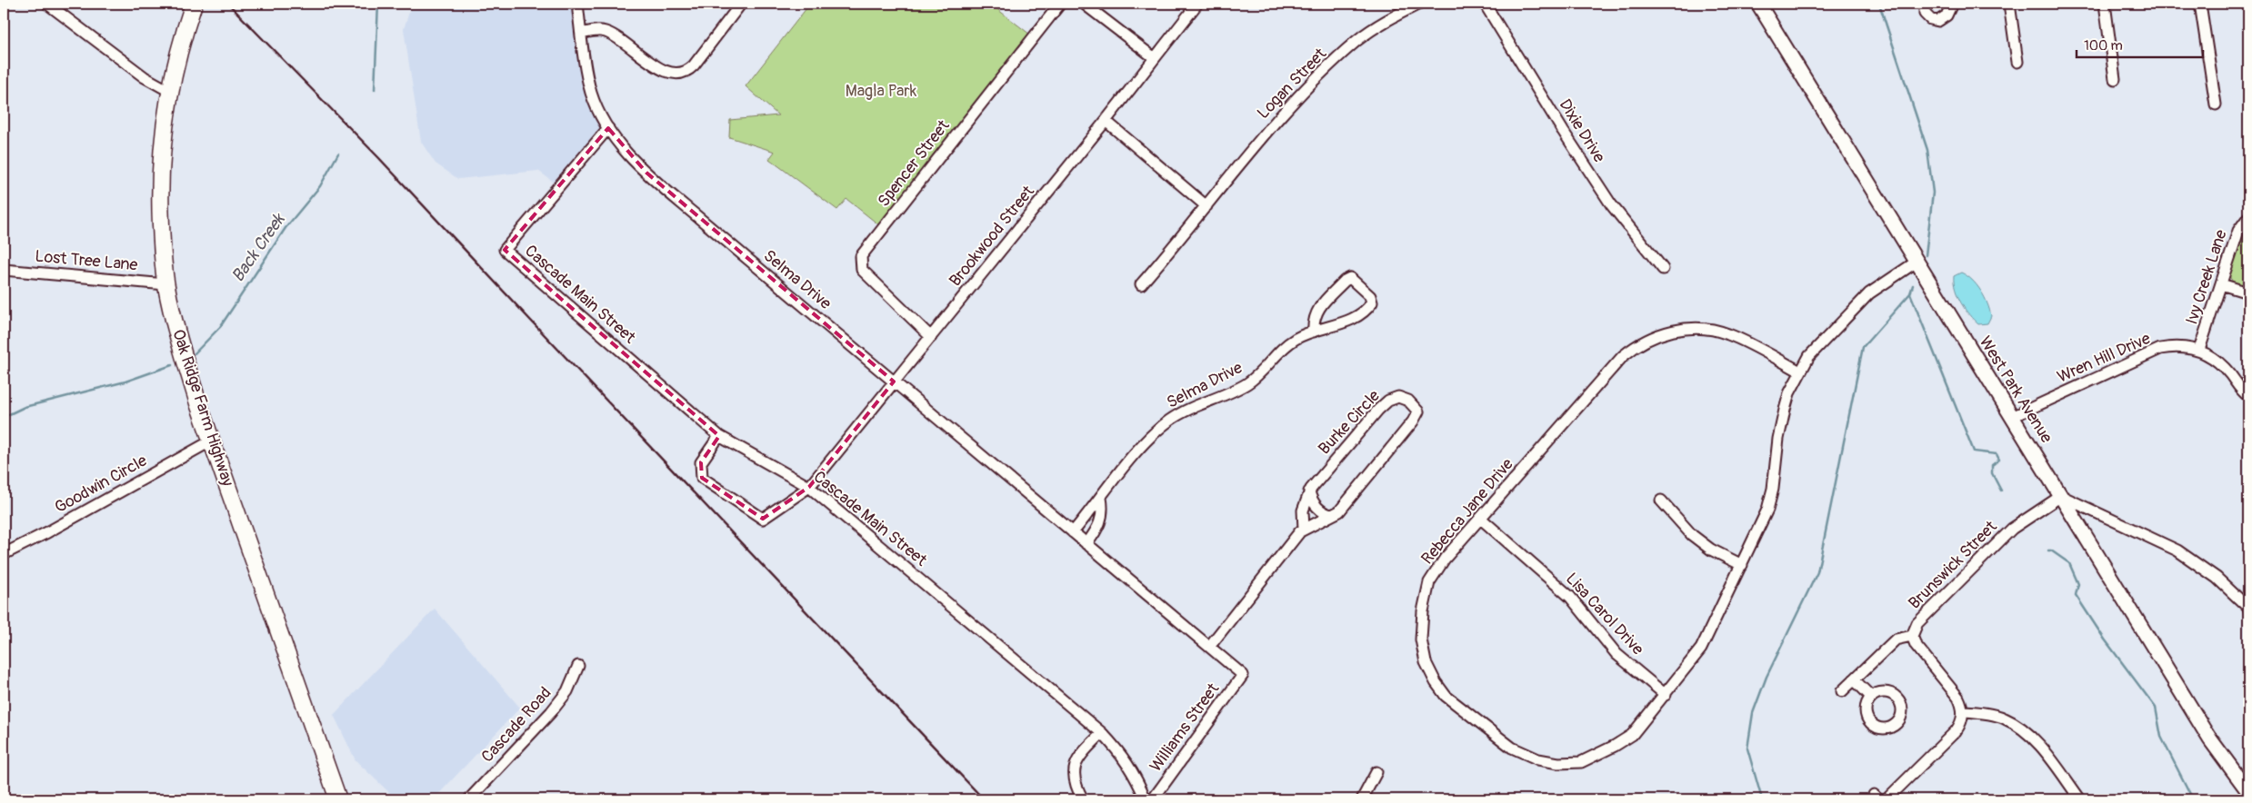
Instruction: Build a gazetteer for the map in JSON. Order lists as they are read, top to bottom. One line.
{"streets":{"main road":["West Park Avenue","Oak Ridge Farm Highway"],"street":["Logan Street","Dixie Drive","Spencer Street","Brookwood Street","Lost Tree Lane","Ivy Creek Lane","Selma Drive","Cascade Main Street","Wren Hill Drive","Burke Circle","Goodwin Circle","Rebecca Jane Drive","Brunswick Street","Lisa Carol Drive","Cascade Road","Williams Street"]},"crossings":[["Spencer Street","Brookwood Street"],["Brookwood Street","Selma Drive"],["Brookwood Street","Cascade Main Street"],["Lost Tree Lane","Oak Ridge Farm Highway"],["Ivy Creek Lane","Wren Hill Drive"],["Selma Drive","Cascade Main Street"],["Selma Drive","Burke Circle"],["Selma Drive","Williams Street"],["Wren Hill Drive","West Park Avenue"],["West Park Avenue","Rebecca Jane Drive"],["West Park Avenue","Brunswick Street"],["Oak Ridge Farm Highway","Goodwin Circle"],["Rebecca Jane Drive","Lisa Carol Drive"]],"water":["Back Creek"],"parks":["Magla Park"],"scale_bar":"100 m"}
